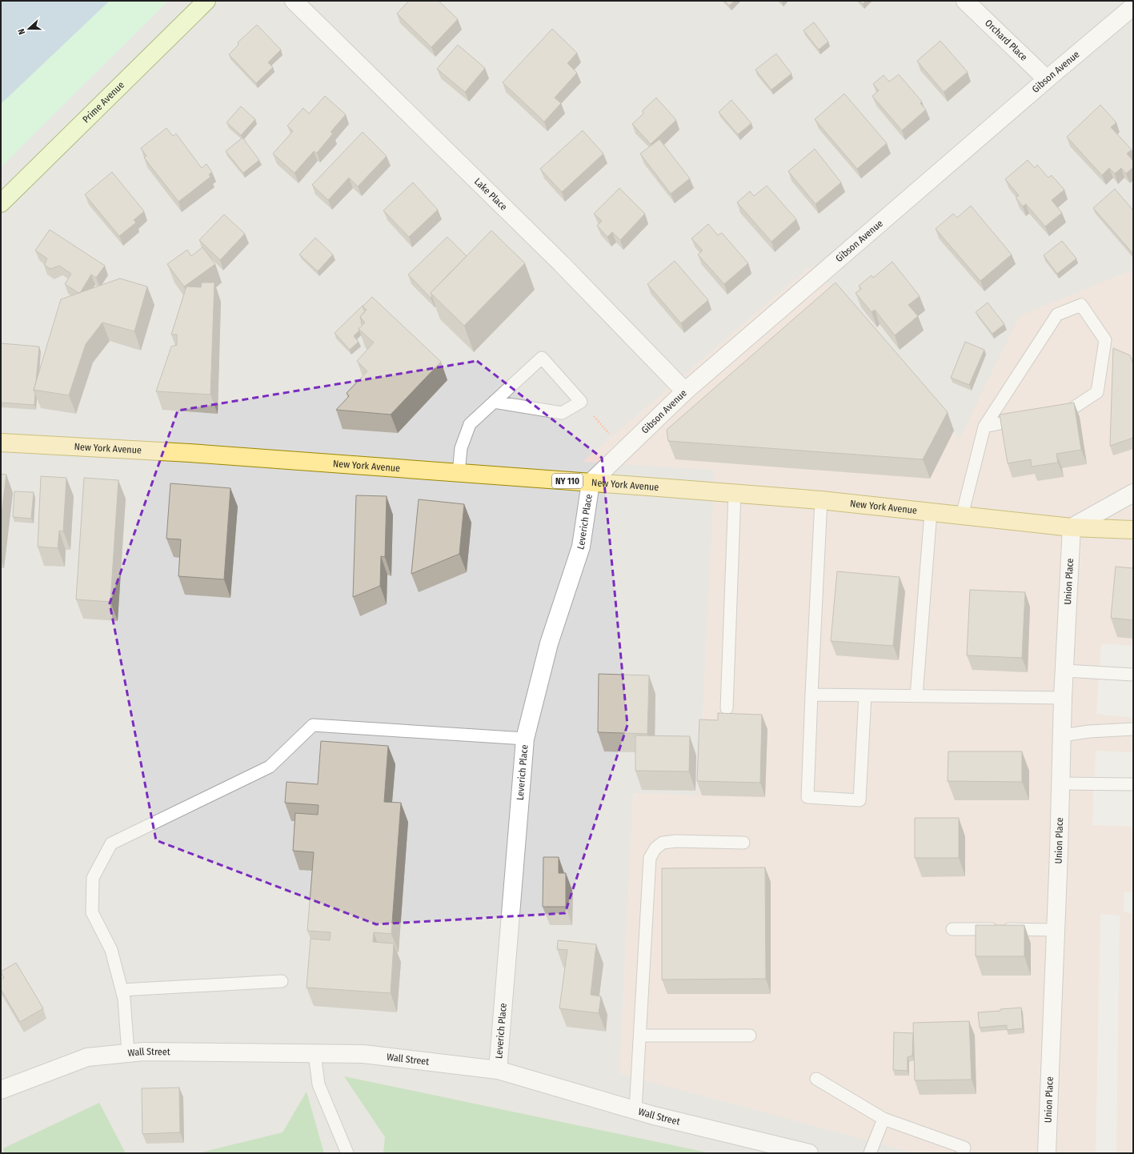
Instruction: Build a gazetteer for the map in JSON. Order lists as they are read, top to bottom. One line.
{"streets":{"main road":["Prime Avenue","New York Avenue","NY 110"],"street":["Orchard Place","Gibson Avenue","Lake Place","Leverich Place","Union Place","Wall Street"]},"crossings":[["Orchard Place","Gibson Avenue"],["Gibson Avenue","Lake Place"],["Gibson Avenue","New York Avenue"],["Gibson Avenue","Leverich Place"],["New York Avenue","Leverich Place"],["New York Avenue","Union Place"],["Leverich Place","Wall Street"]],"north":"left"}
